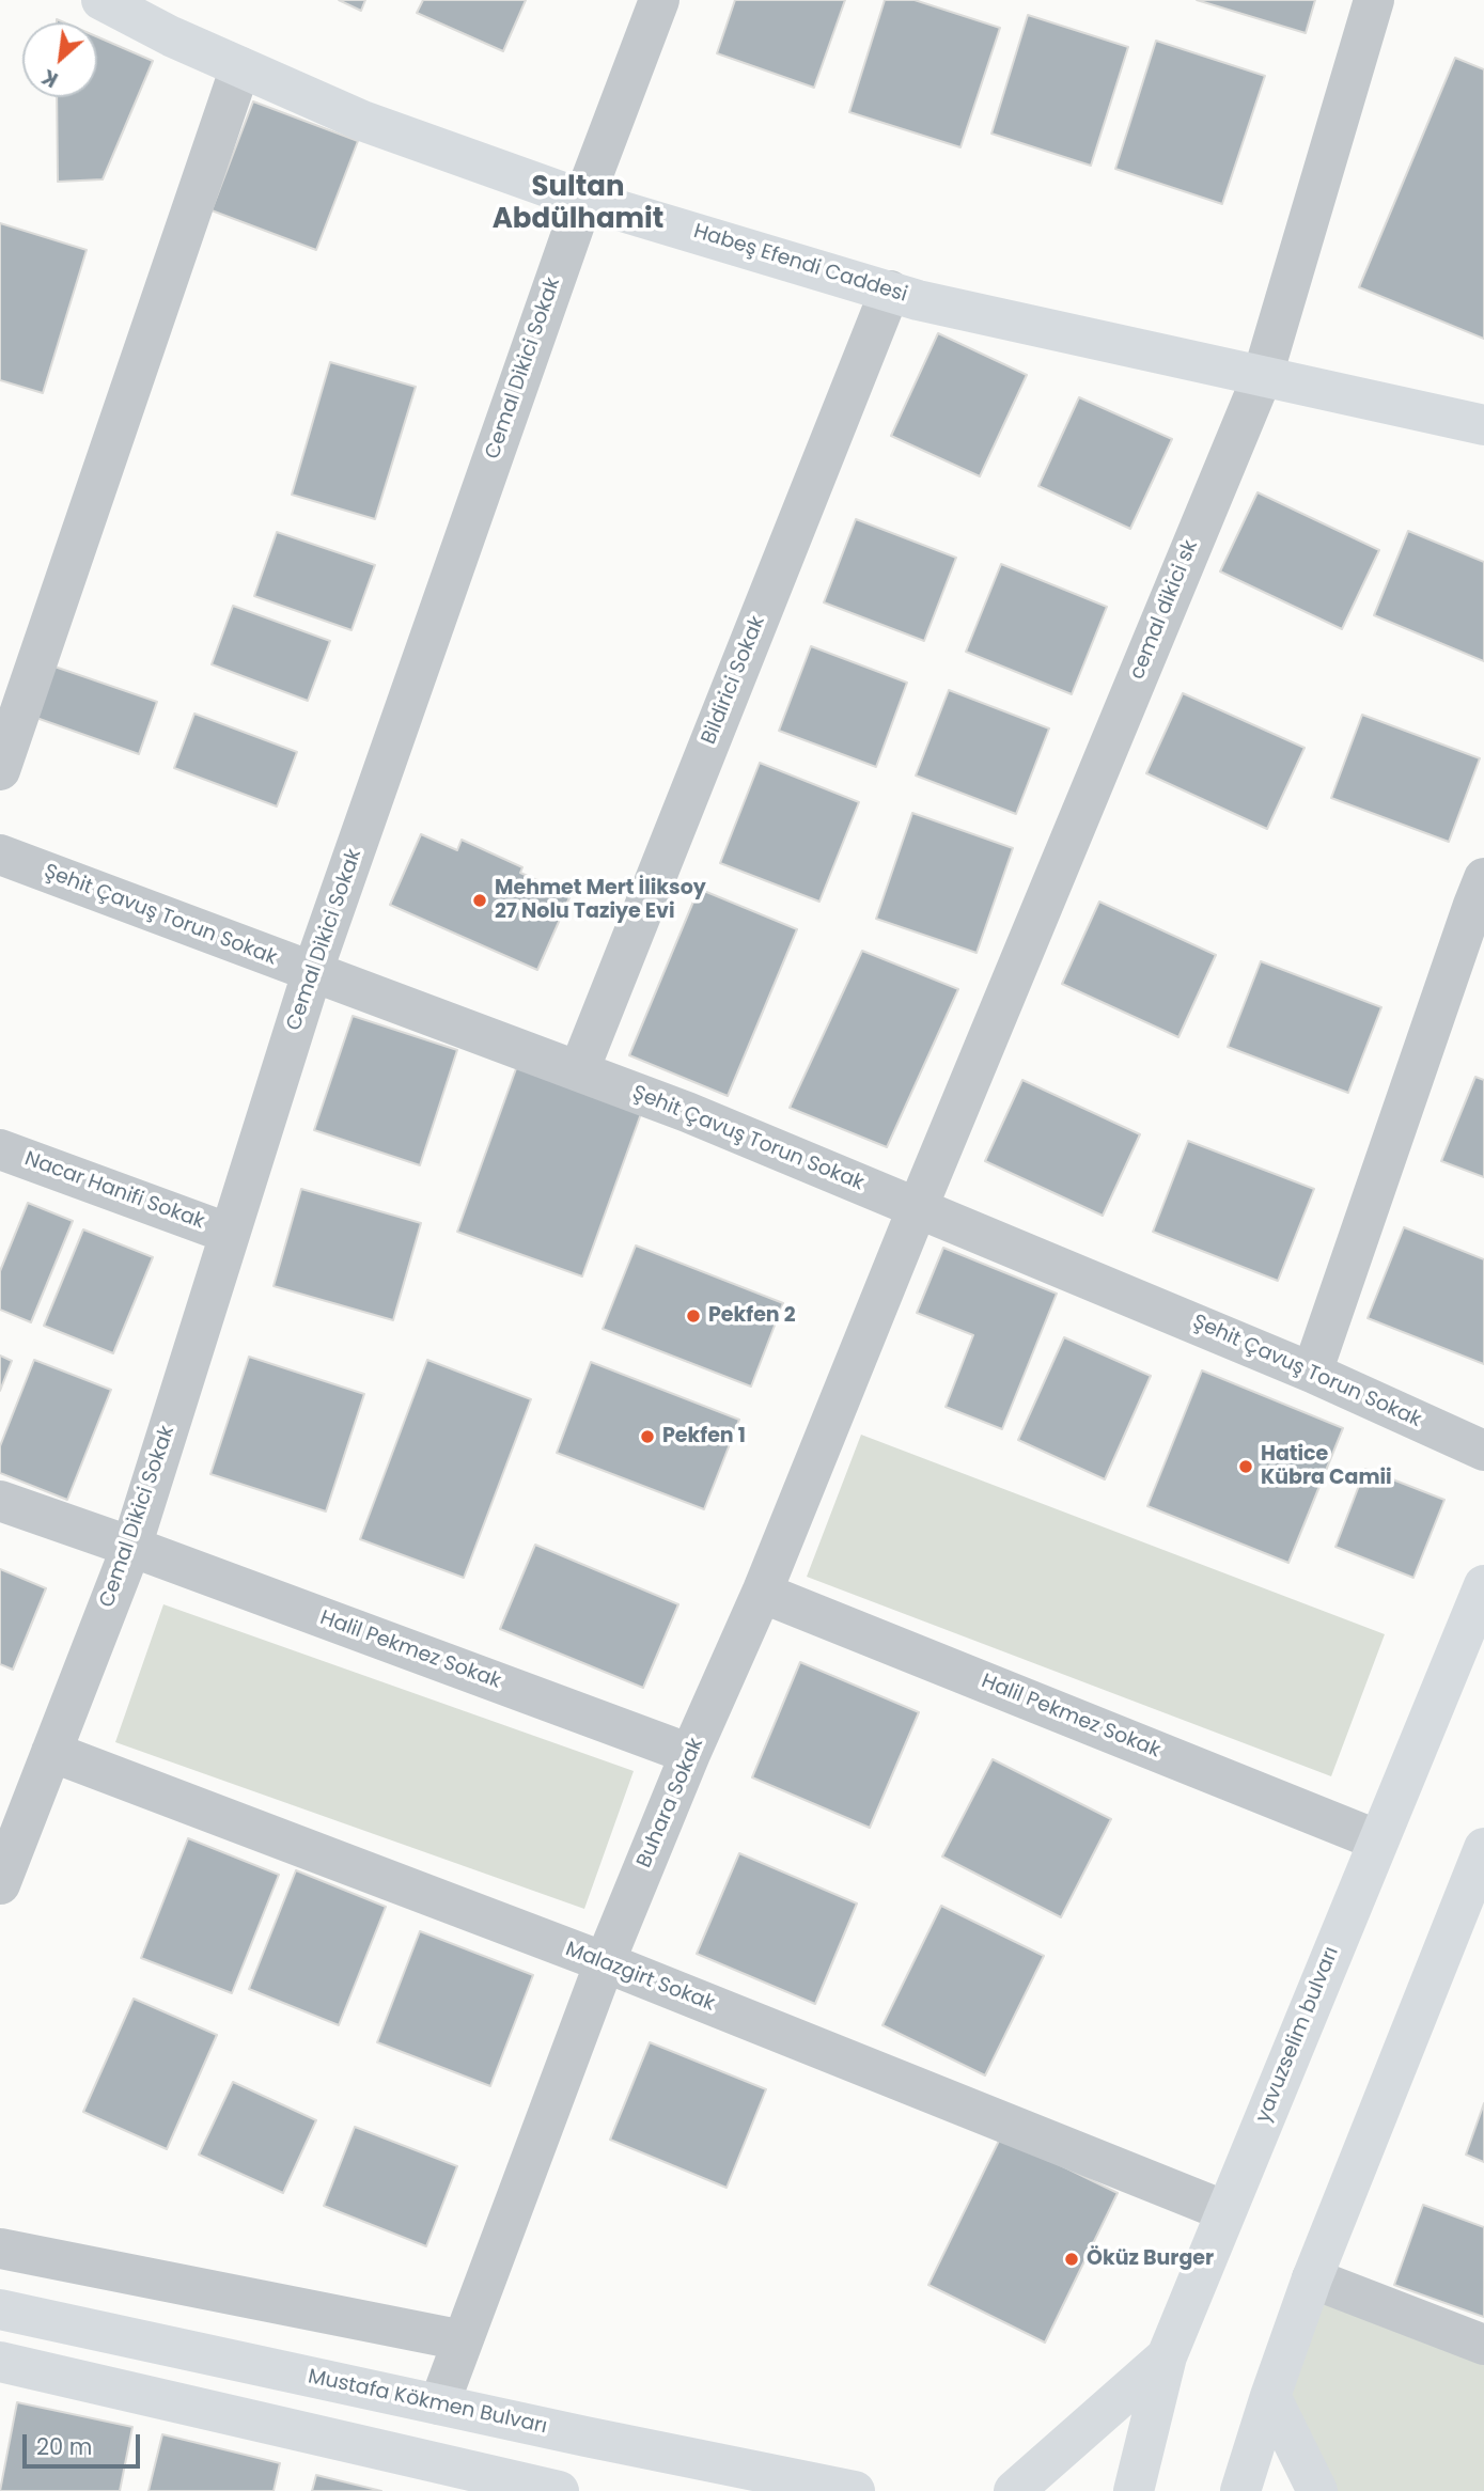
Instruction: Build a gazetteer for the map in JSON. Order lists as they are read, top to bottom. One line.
{"streets":{"main road":["Habeş Efendi Caddesi","yavuzselim bulvarı","Mustafa Kökmen Bulvarı"],"street":["Cemal Dikici Sokak","cemal dikici sk","Bildirici Sokak","Şehit Çavuş Torun Sokak","Nacar Hanifi Sokak","Halil Pekmez Sokak","Buhara Sokak","Malazgirt Sokak"]},"crossings":[["Habeş Efendi Caddesi","Cemal Dikici Sokak"],["Habeş Efendi Caddesi","cemal dikici sk"],["Habeş Efendi Caddesi","Bildirici Sokak"],["Cemal Dikici Sokak","Şehit Çavuş Torun Sokak"],["Cemal Dikici Sokak","Nacar Hanifi Sokak"],["Cemal Dikici Sokak","Halil Pekmez Sokak"],["Cemal Dikici Sokak","Malazgirt Sokak"],["cemal dikici sk","Şehit Çavuş Torun Sokak"],["cemal dikici sk","Buhara Sokak"],["Bildirici Sokak","Şehit Çavuş Torun Sokak"],["Şehit Çavuş Torun Sokak","Buhara Sokak"],["Halil Pekmez Sokak","Buhara Sokak"],["Halil Pekmez Sokak","yavuzselim bulvarı"],["Buhara Sokak","Malazgirt Sokak"],["Buhara Sokak","Mustafa Kökmen Bulvarı"],["Malazgirt Sokak","yavuzselim bulvarı"]],"districts":["Sultan Abdülhamit"],"places":["Mehmet Mert İliksoy 27 Nolu Taziye Evi","Pekfen 2","Pekfen 1","Hatice Kübra Camii","Öküz Burger"],"scale_bar":"20 m","north":"bottom left"}
